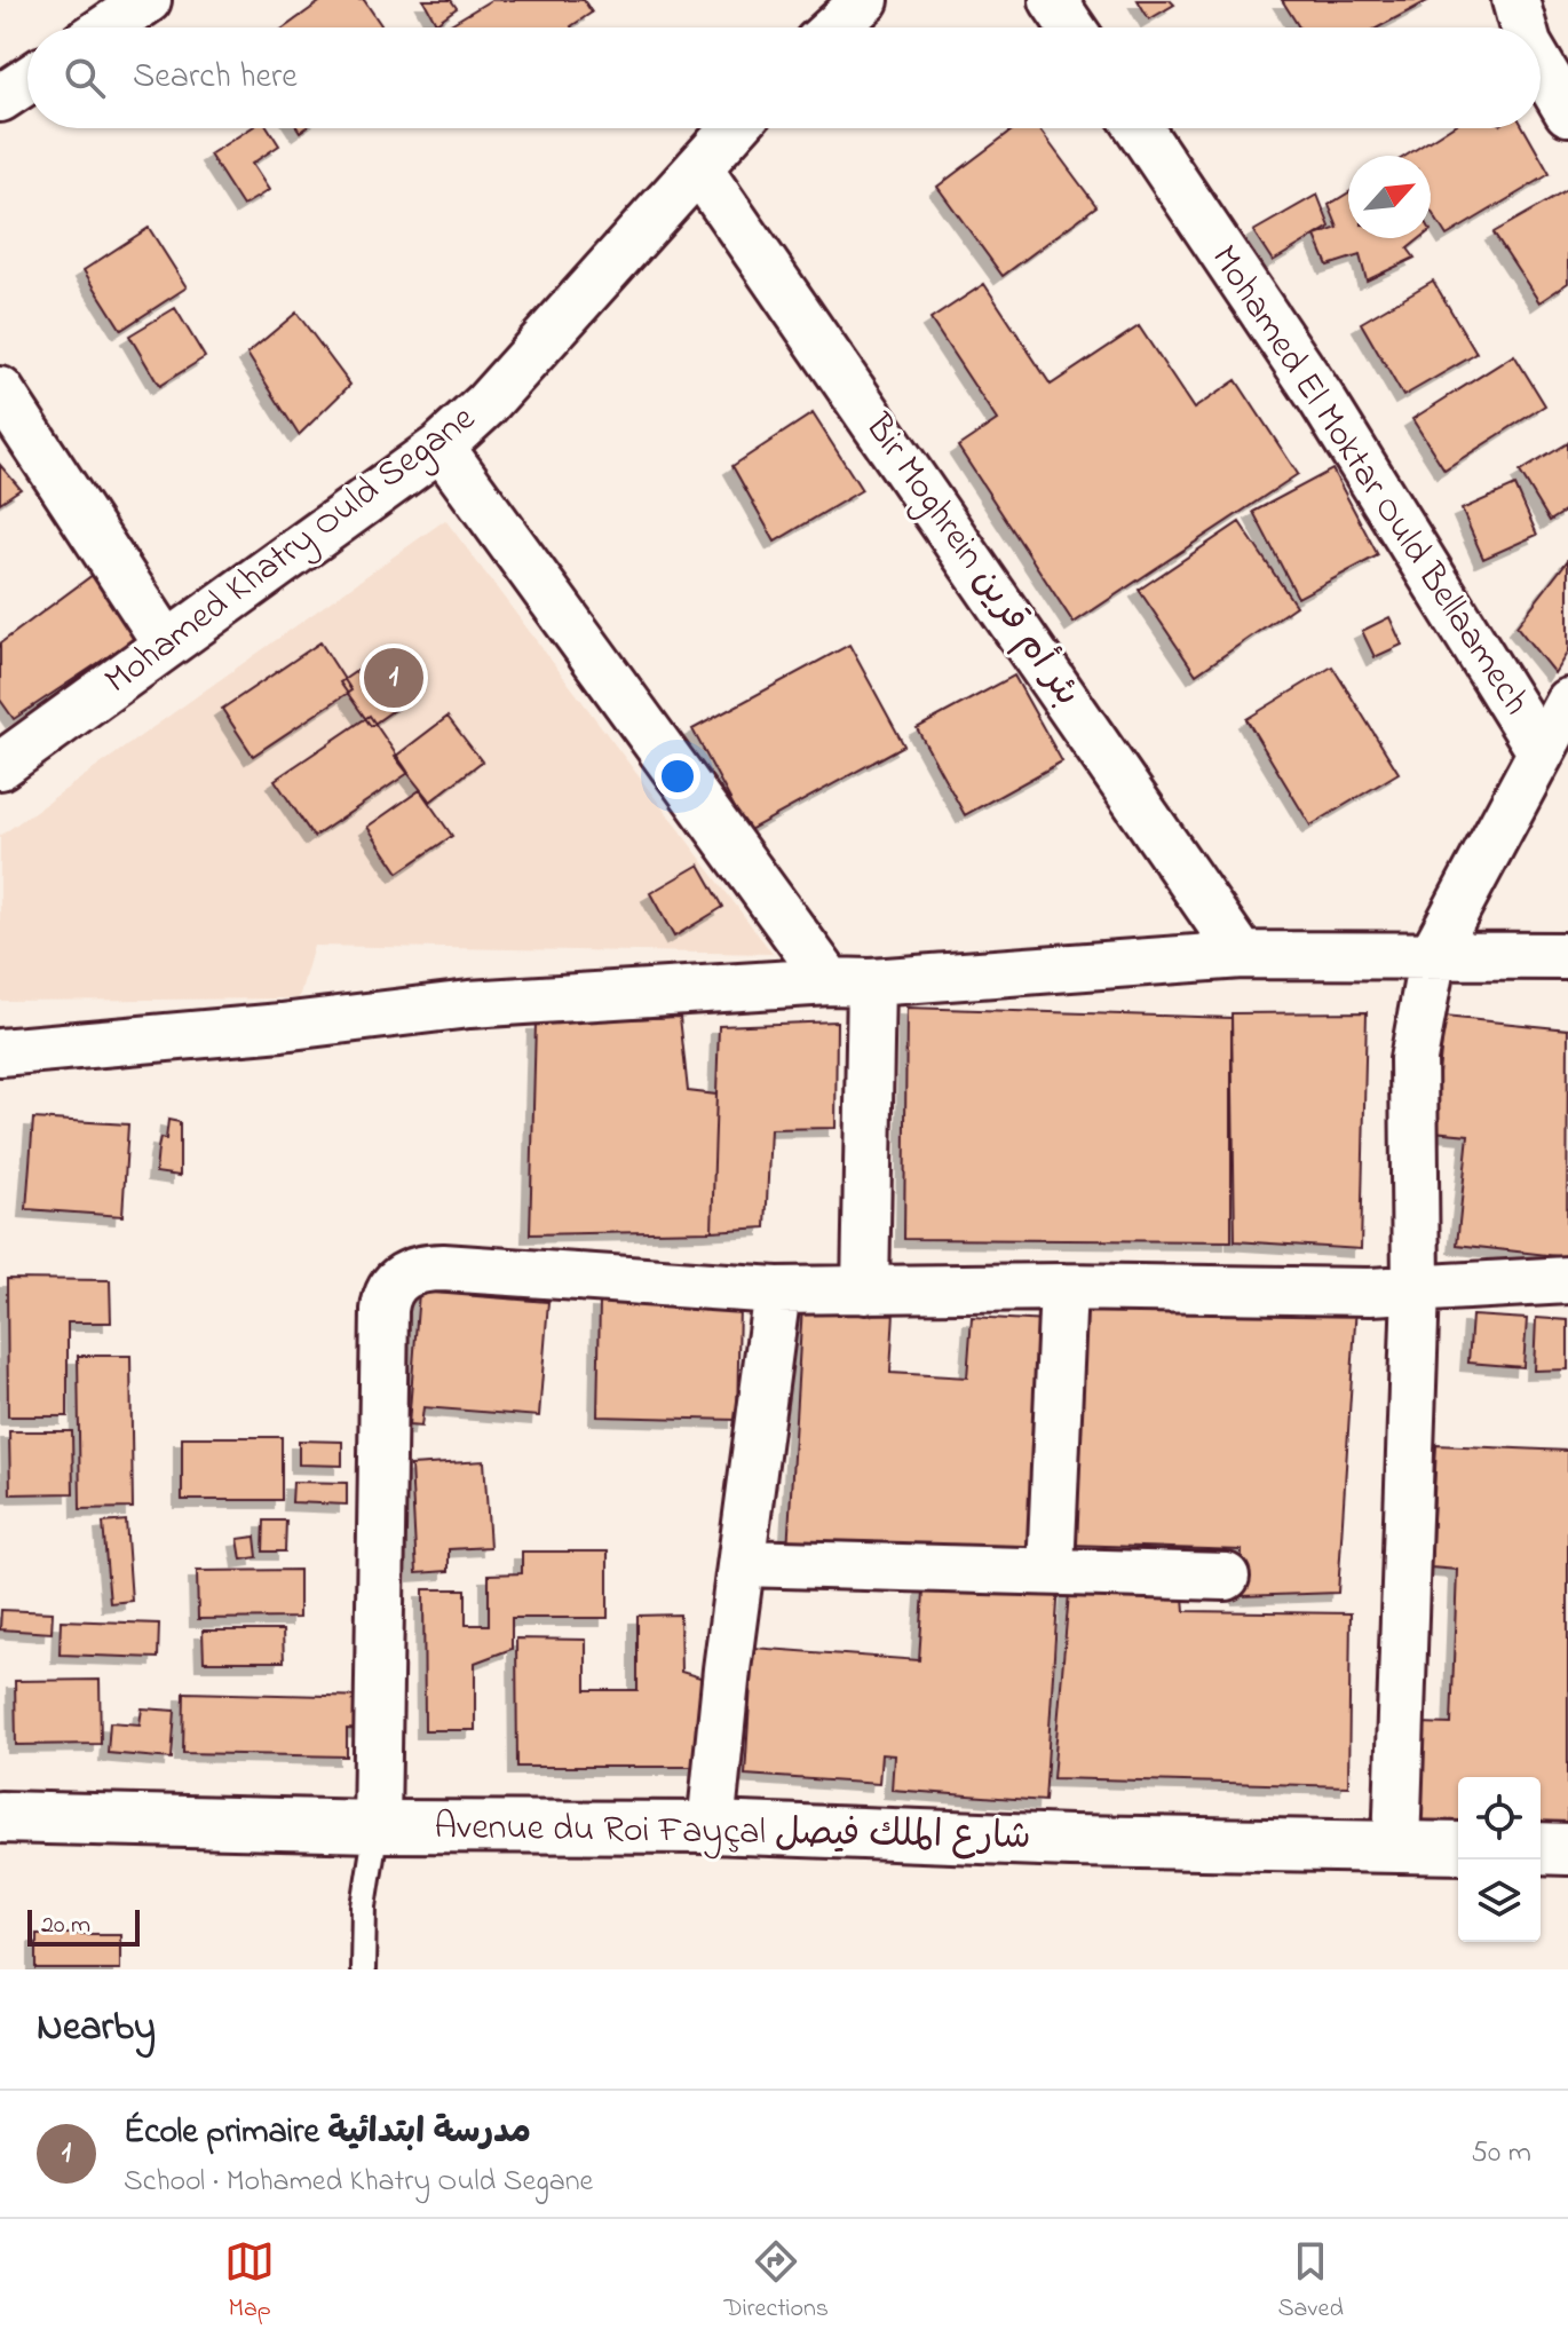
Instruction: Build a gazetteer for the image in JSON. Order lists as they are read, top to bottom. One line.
{"streets":{"street":["Mohamed El Moktar Ould Bellaamech","Mohamed Khatry Ould Segane","Bir Moghrein بئر أم قرين","Avenue du Roi Fayçal شارع الملك فيصل"]},"crossings":[["Mohamed El Moktar Ould Bellaamech","Avenue du Roi Fayçal شارع الملك فيصل"],["Mohamed Khatry Ould Segane","Bir Moghrein بئر أم قرين"]],"scale_bar":"20 m","north":"top right","page":{"search":"Search here","pins":"1","scale":"20 m","heading":"Nearby","list":[{"mark":"1","name":"École primaire مدرسة ابتدائية","note":"School · Mohamed Khatry Ould Segane","value":"50 m"}],"nav":["Map","Directions","Saved"]}}
